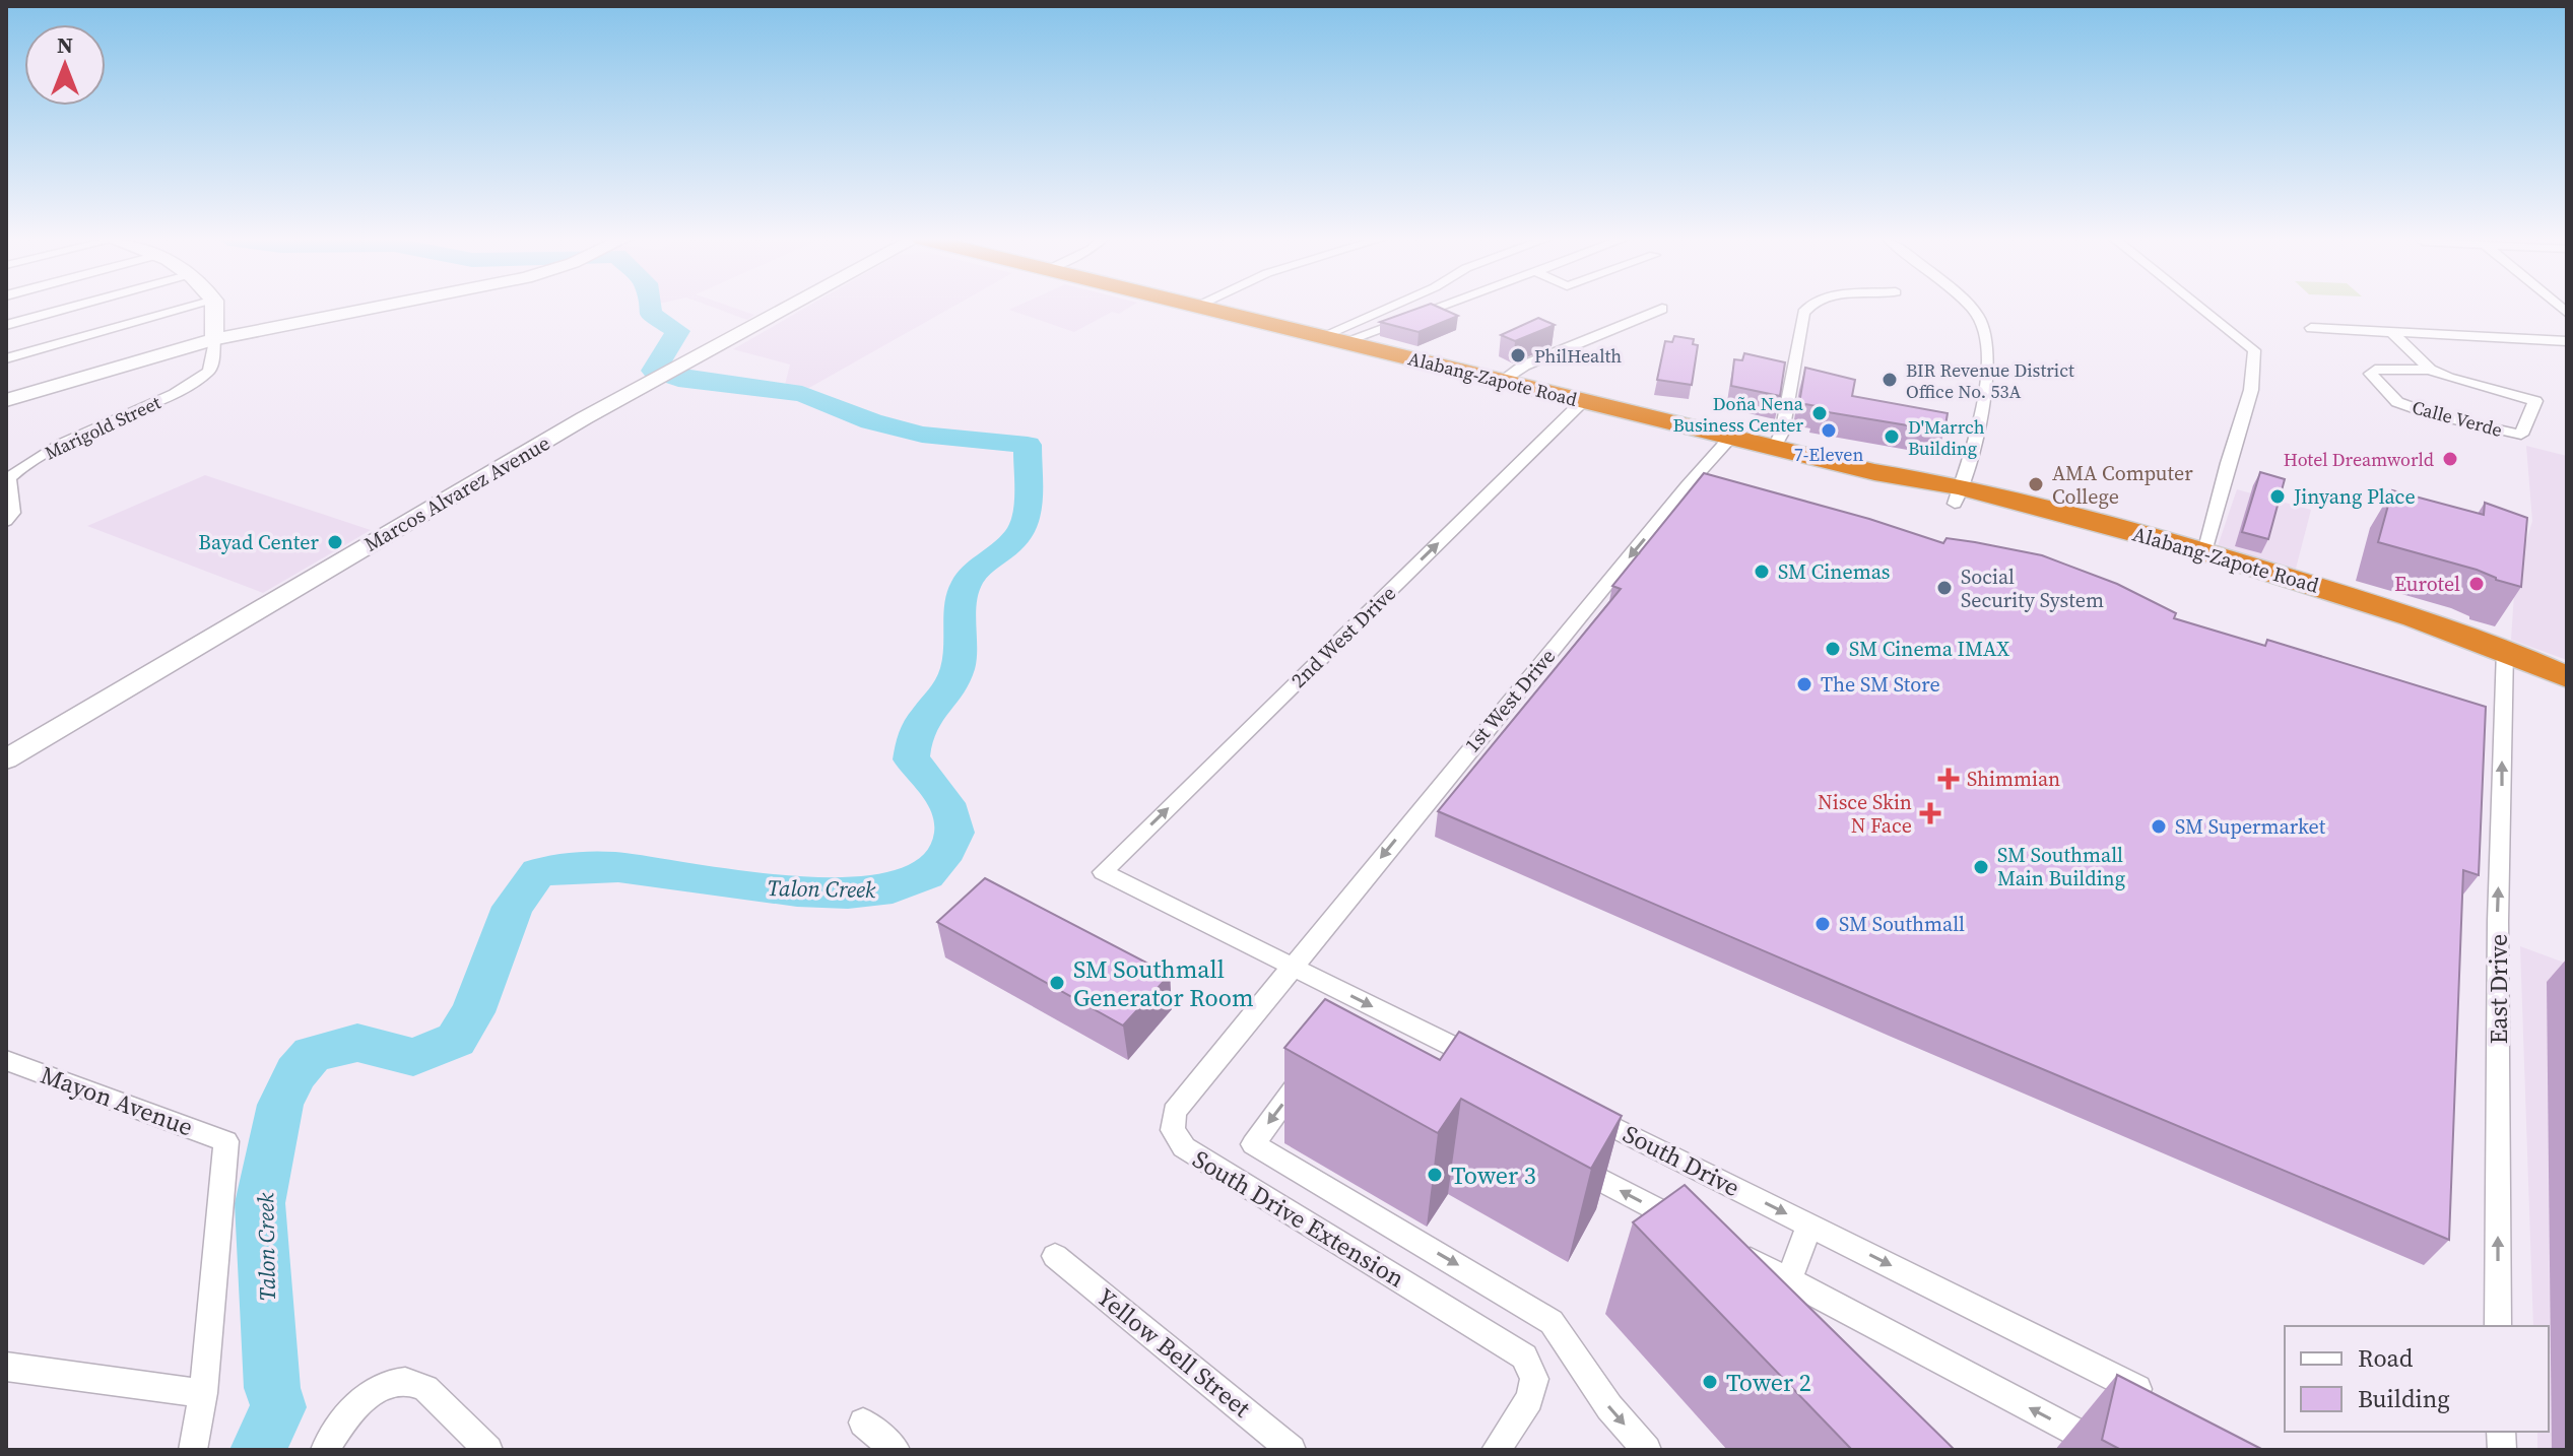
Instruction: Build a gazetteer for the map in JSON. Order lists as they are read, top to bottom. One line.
{"streets":{"highway":["Alabang-Zapote Road"],"street":["Calle Verde","Marigold Street","Marcos Alvarez Avenue","2nd West Drive","1st West Drive","East Drive","Mayon Avenue","South Drive","South Drive Extension","Yellow Bell Street"]},"crossings":[["Alabang-Zapote Road","2nd West Drive"],["Alabang-Zapote Road","1st West Drive"],["Alabang-Zapote Road","East Drive"],["2nd West Drive","1st West Drive"],["2nd West Drive","South Drive Extension"],["1st West Drive","South Drive Extension"]],"one_way":["1st West Drive","East Drive"],"water":["Talon Creek"],"places":{"other":["PhilHealth","BIR Revenue District Office No. 53A","Doña Nena Business Center","7-Eleven","D'Marrch Building","Hotel Dreamworld","AMA Computer College","Jinyang Place","Bayad Center","SM Cinemas","Eurotel","Social Security System","SM Cinema IMAX","The SM Store","SM Supermarket","SM Southmall Main Building","SM Southmall","SM Southmall Generator Room","Tower 3","Tower 2"],"health":["Shimmian","Nisce Skin N Face"]},"legend":["Road","Building"],"north":"top"}
